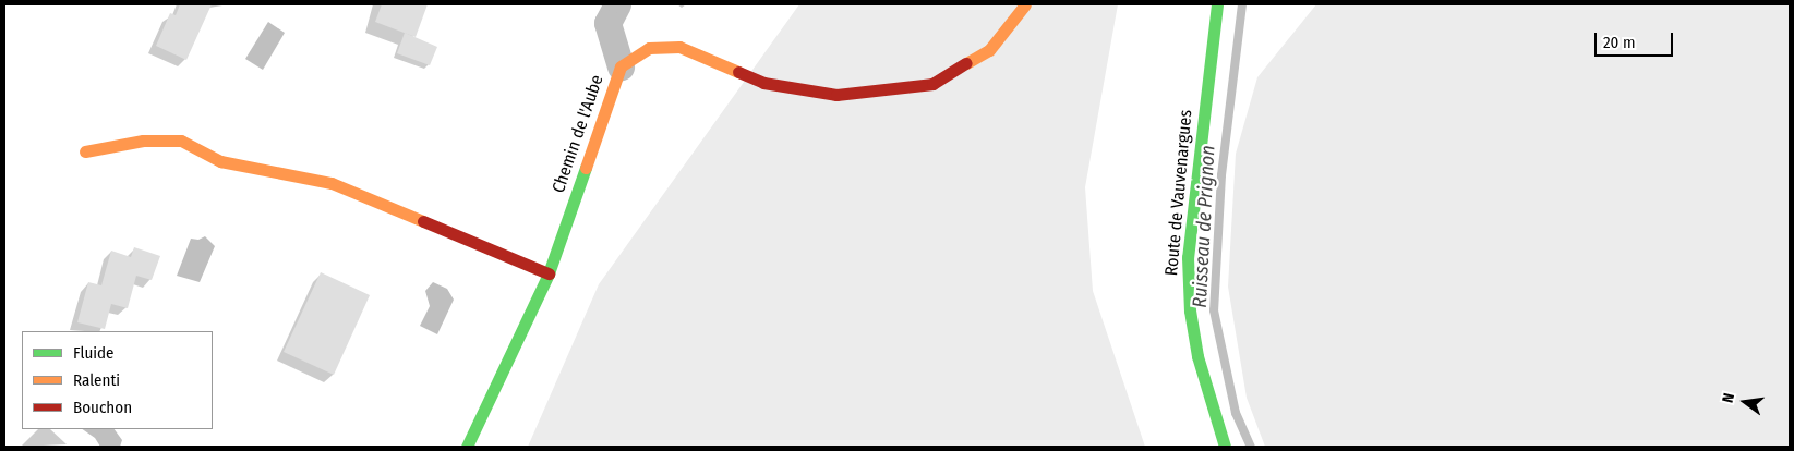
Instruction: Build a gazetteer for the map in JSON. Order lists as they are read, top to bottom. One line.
{"streets":{"street":["Chemin de l'Aube","Route de Vauvenargues"]},"water":["Ruisseau de Prignon"],"legend":["Fluide","Ralenti","Bouchon"],"scale_bar":"20 m","north":"left"}
